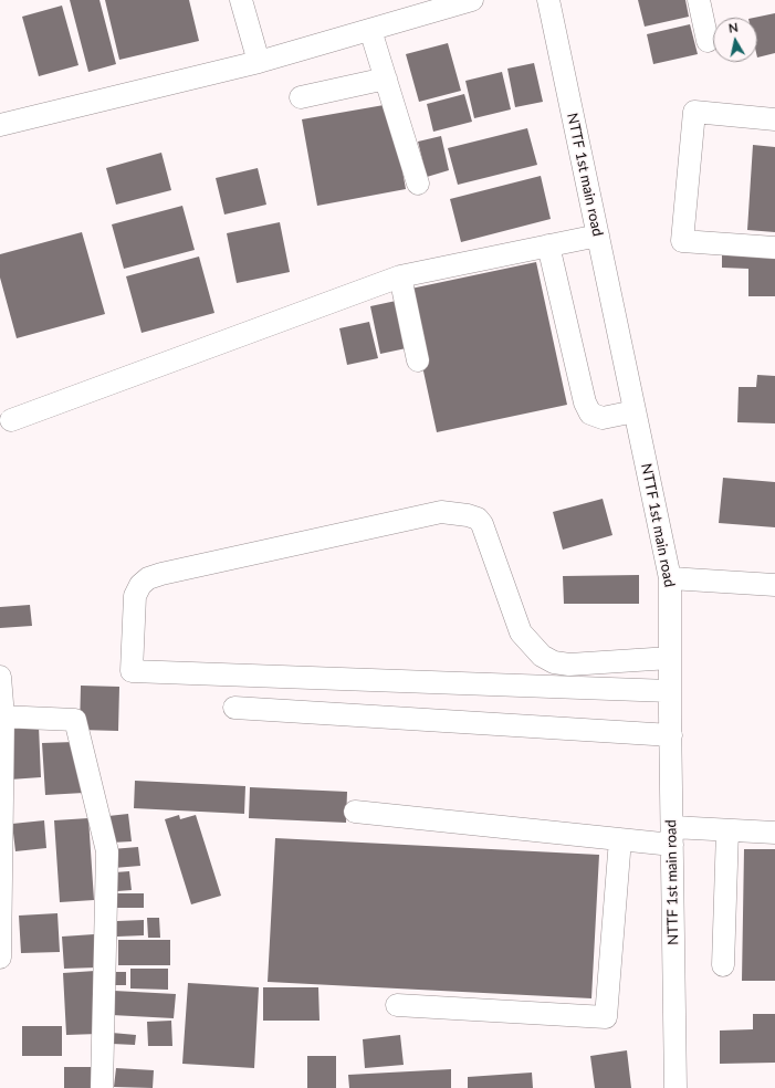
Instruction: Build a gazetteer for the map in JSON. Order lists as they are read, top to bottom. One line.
{"streets":{"street":["NTTF 1st main road"]},"north":"top"}
